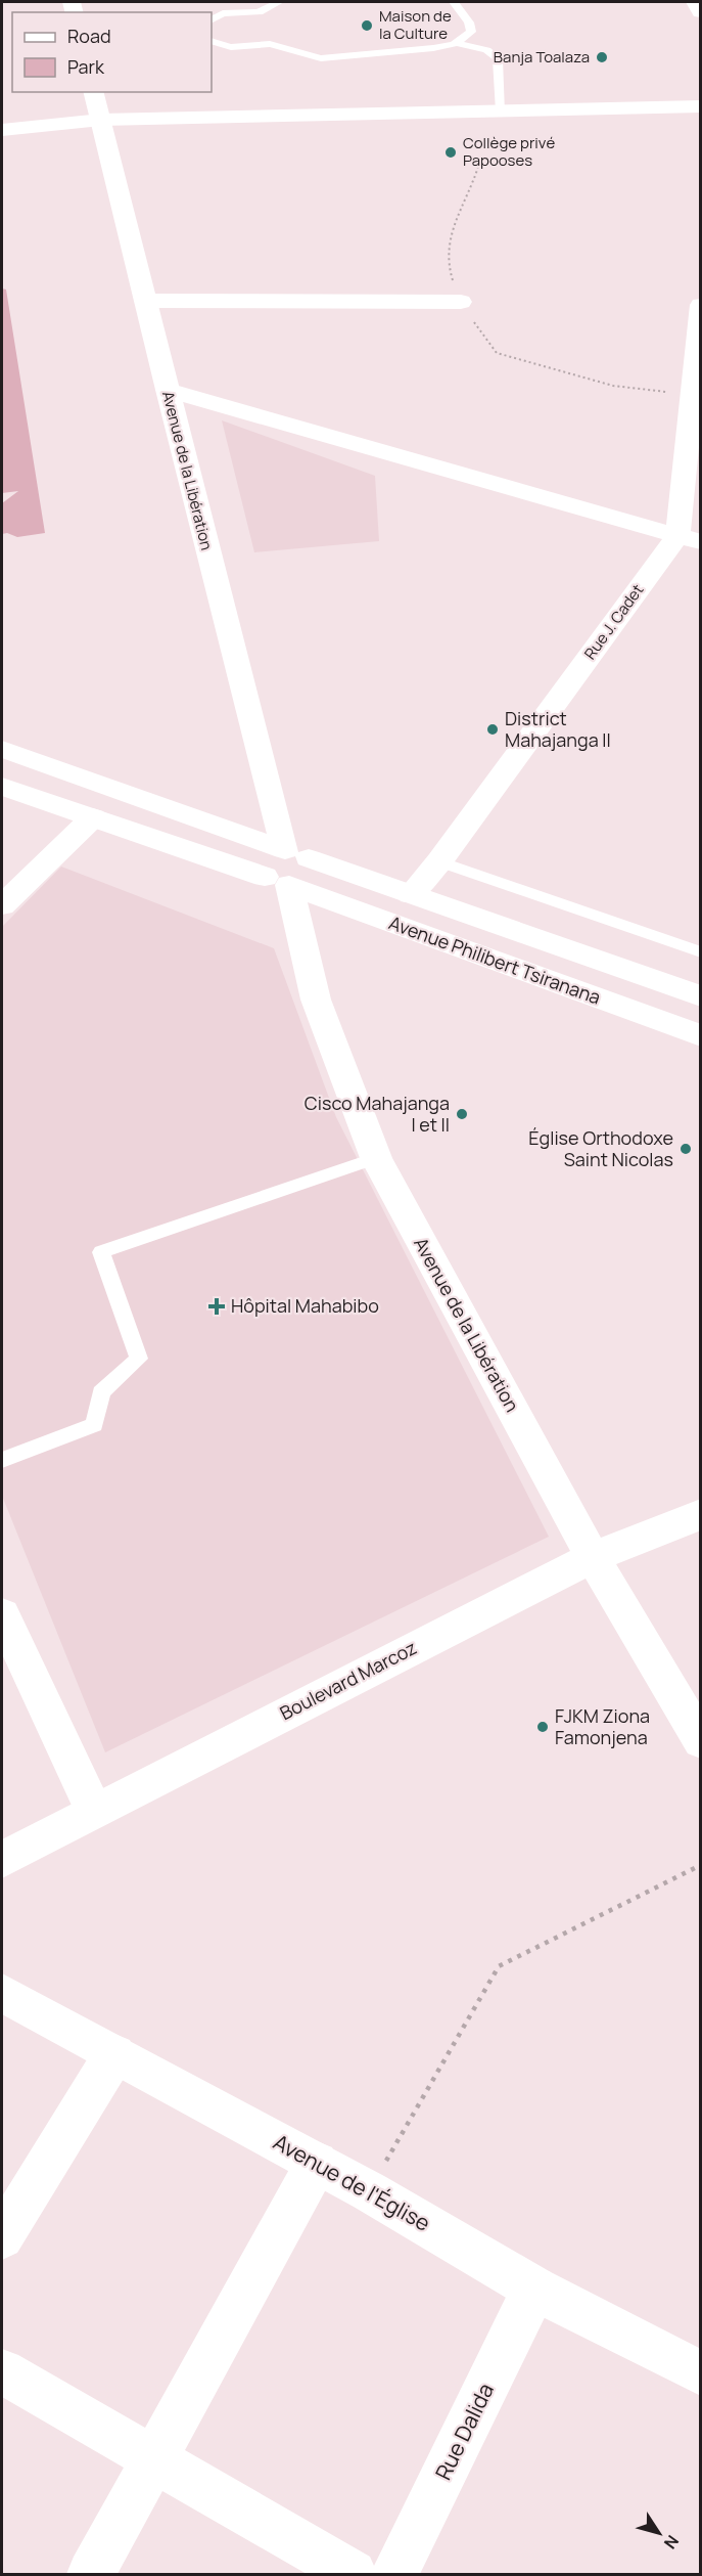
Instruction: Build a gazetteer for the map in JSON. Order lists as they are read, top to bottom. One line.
{"streets":{"street":["Avenue de la Libération","Rue J. Cadet","Avenue Philibert Tsiranana","Boulevard Marcoz","Avenue de l'Église","Rue Dalida"]},"crossings":[["Avenue de la Libération","Avenue Philibert Tsiranana"],["Avenue de la Libération","Boulevard Marcoz"],["Rue J. Cadet","Avenue Philibert Tsiranana"],["Avenue de l'Église","Rue Dalida"]],"places":{"other":["Maison de la Culture","Banja Toalaza","Collège privé Papooses","District Mahajanga II","Cisco Mahajanga I et II","Église Orthodoxe Saint Nicolas","FJKM Ziona Famonjena"],"health":["Hôpital Mahabibo"]},"legend":["Road","Park"],"north":"bottom right"}
